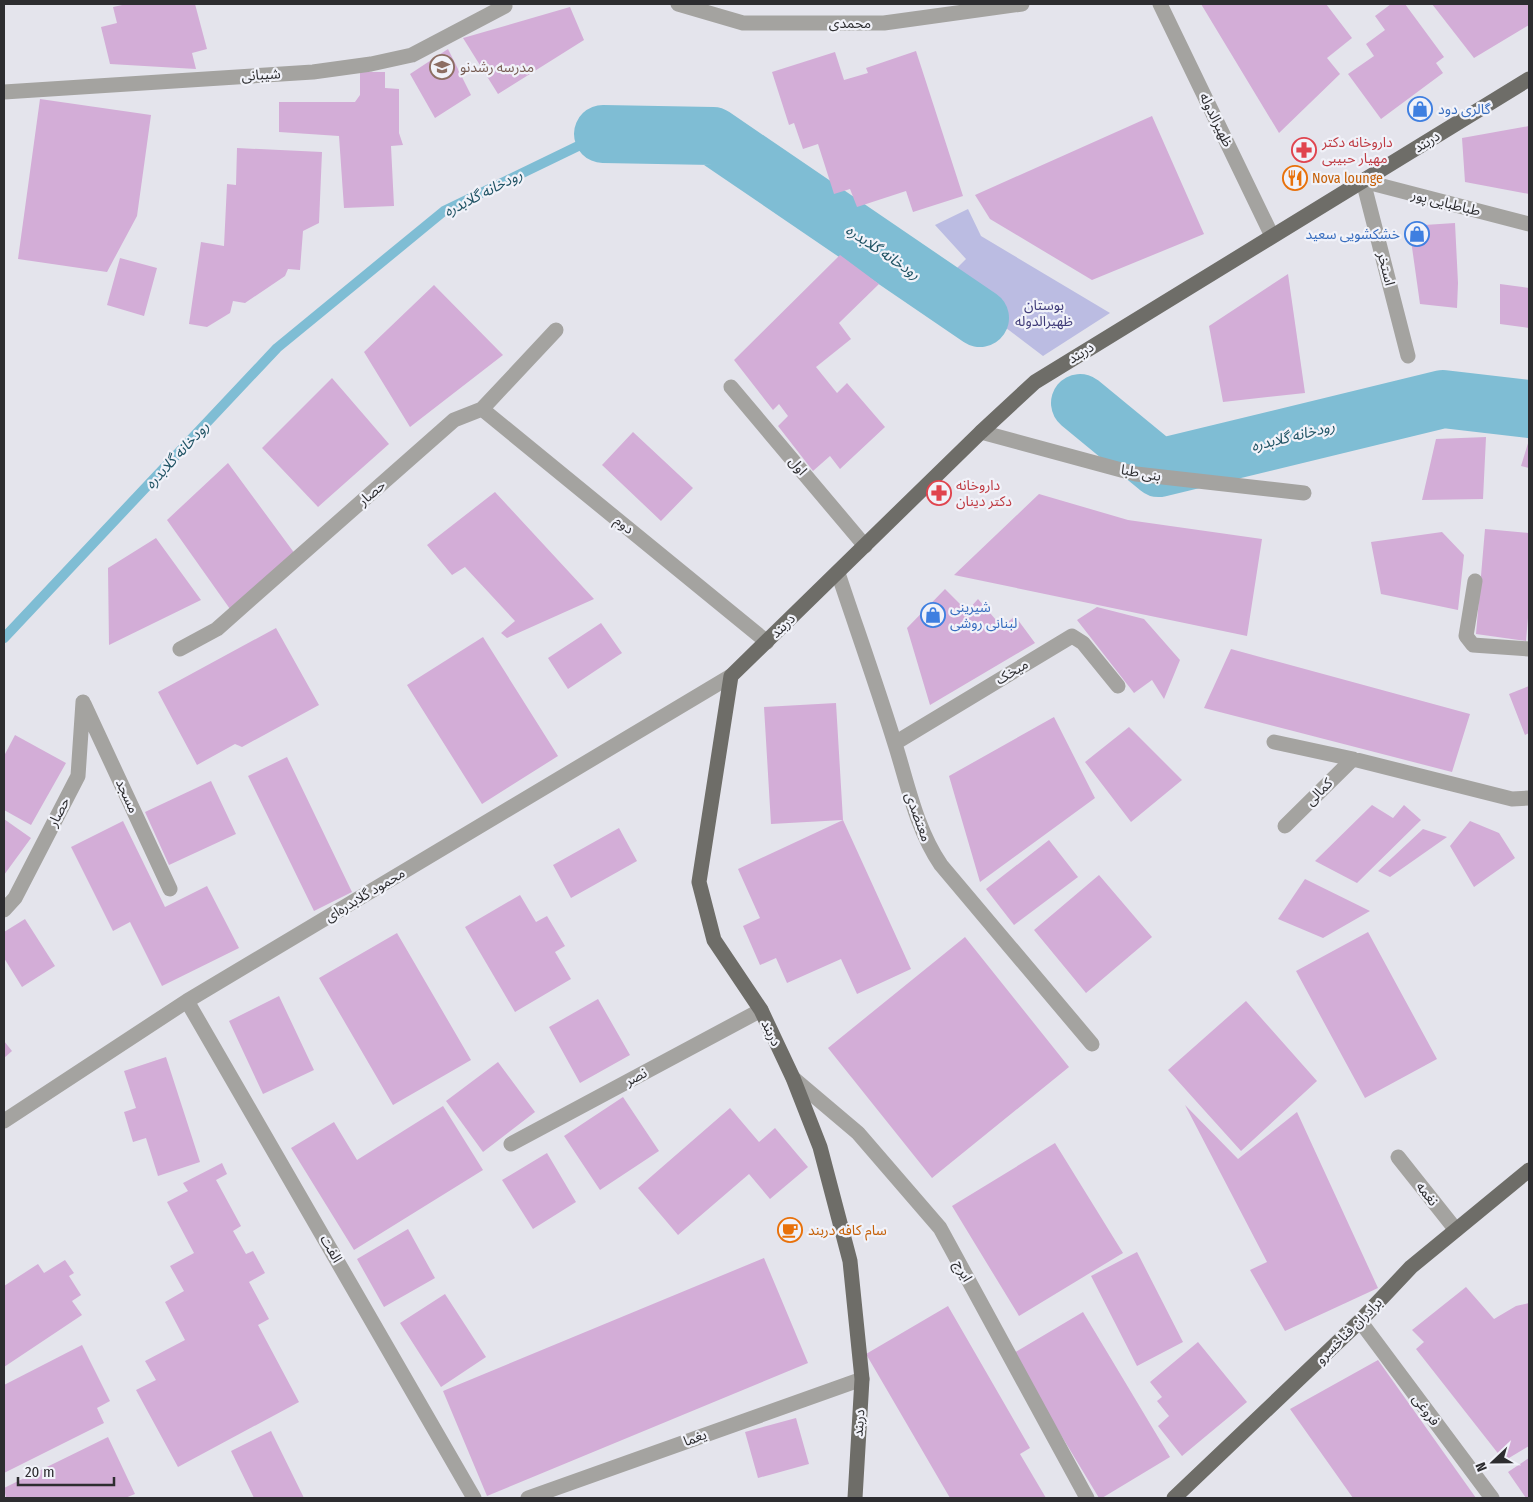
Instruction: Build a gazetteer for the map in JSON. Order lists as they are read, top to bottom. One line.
{"streets":{"main road":["دربند","برادران فناخسرو"],"street":["محمدی","شیبانی","ظهیرالدوله","طباطبایی پور","استخر","اول","بنی طبا","حصار","دوم","میخک","کمالی","مسجد","معتضدی","محمود گلابدره‌ای","نصر","نغمه","الفت","ایرج","فروغی","یغما"]},"crossings":[["ظهیرالدوله","دربند"],["دربند","طباطبایی پور"],["دربند","استخر"],["دربند","اول"],["دربند","بنی طبا"],["دربند","دوم"],["دربند","معتضدی"],["دربند","محمود گلابدره‌ای"],["دربند","نصر"],["دربند","ایرج"],["دربند","یغما"],["طباطبایی پور","استخر"],["حصار","دوم"],["حصار","مسجد"],["میخک","معتضدی"],["محمود گلابدره‌ای","الفت"],["نغمه","برادران فناخسرو"],["برادران فناخسرو","فروغی"]],"water":["رودخانه گلابدره"],"parks":["بوستان ظهیرالدوله"],"places":{"school or university":["مدرسه رشدنو"],"shop":["گالری دود","خشکشویی سعید","شیرینی لبنانی روشی"],"pharmacy":["داروخانه دکتر مهیار حبیبی","داروخانه دکتر دینان"],"restaurant":["Nova lounge"],"cafe":["سام کافه دربند"]},"scale_bar":"20 m","north":"left"}
